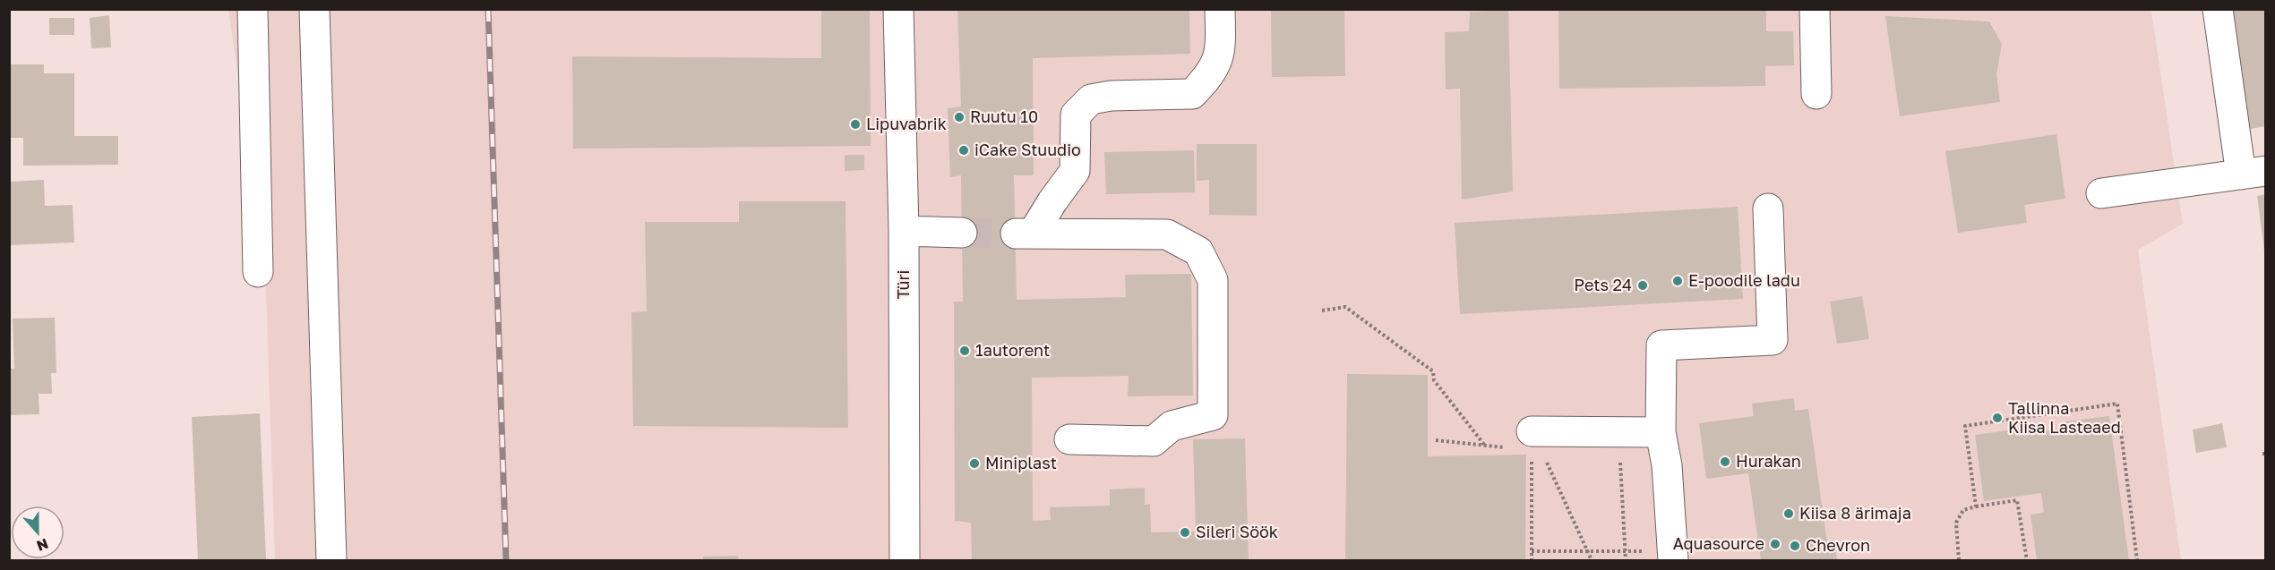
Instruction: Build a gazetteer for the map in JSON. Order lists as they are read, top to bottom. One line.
{"streets":{"street":["Türi"]},"places":["Ruutu 10","Lipuvabrik","iCake Stuudio","E-poodile ladu","Pets 24","1autorent","Tallinna Kiisa Lasteaed","Hurakan","Miniplast","Kiisa 8 ärimaja","Sileri Söök","Aquasource","Chevron"],"north":"bottom"}
